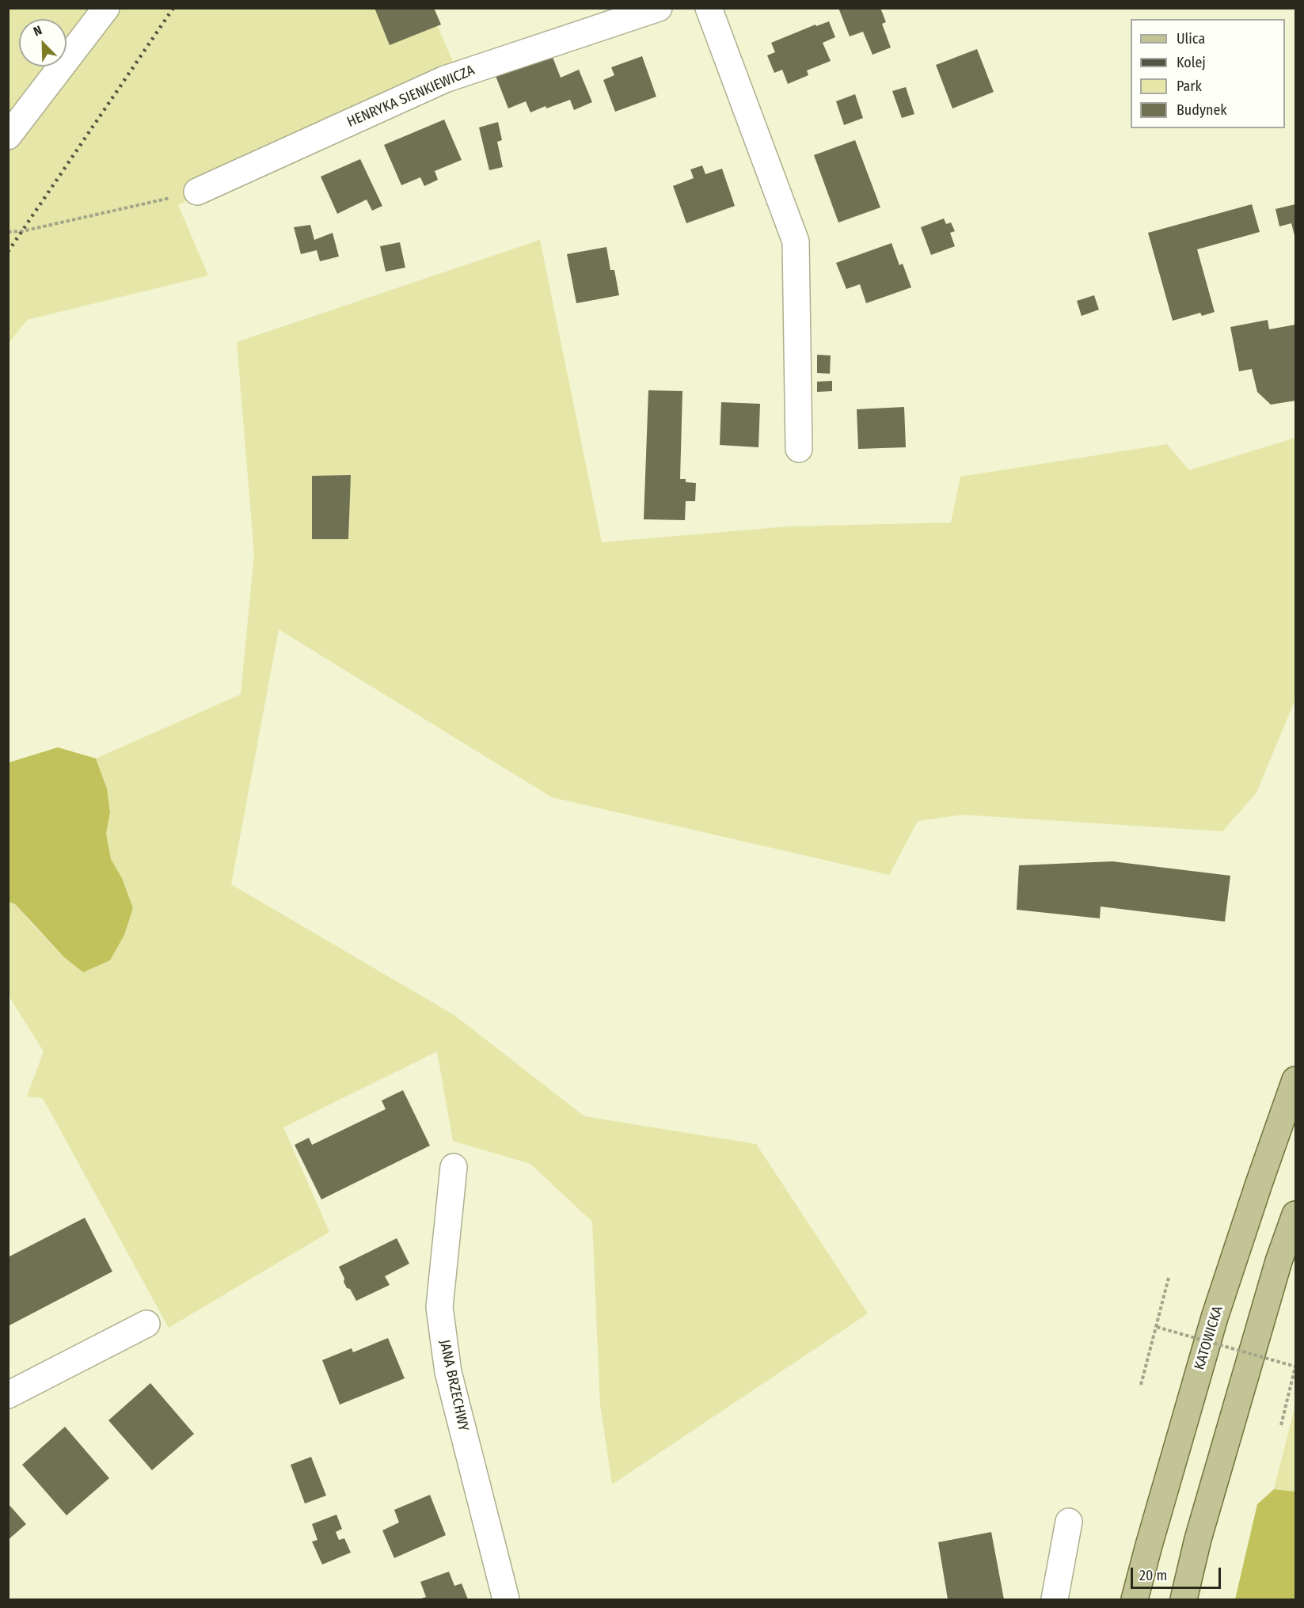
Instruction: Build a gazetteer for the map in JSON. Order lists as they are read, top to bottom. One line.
{"streets":{"main road":["KATOWICKA"],"street":["HENRYKA SIENKIEWICZA","JANA BRZECHWY"]},"legend":["Ulica","Kolej","Park","Budynek"],"scale_bar":"20 m","north":"top left"}
